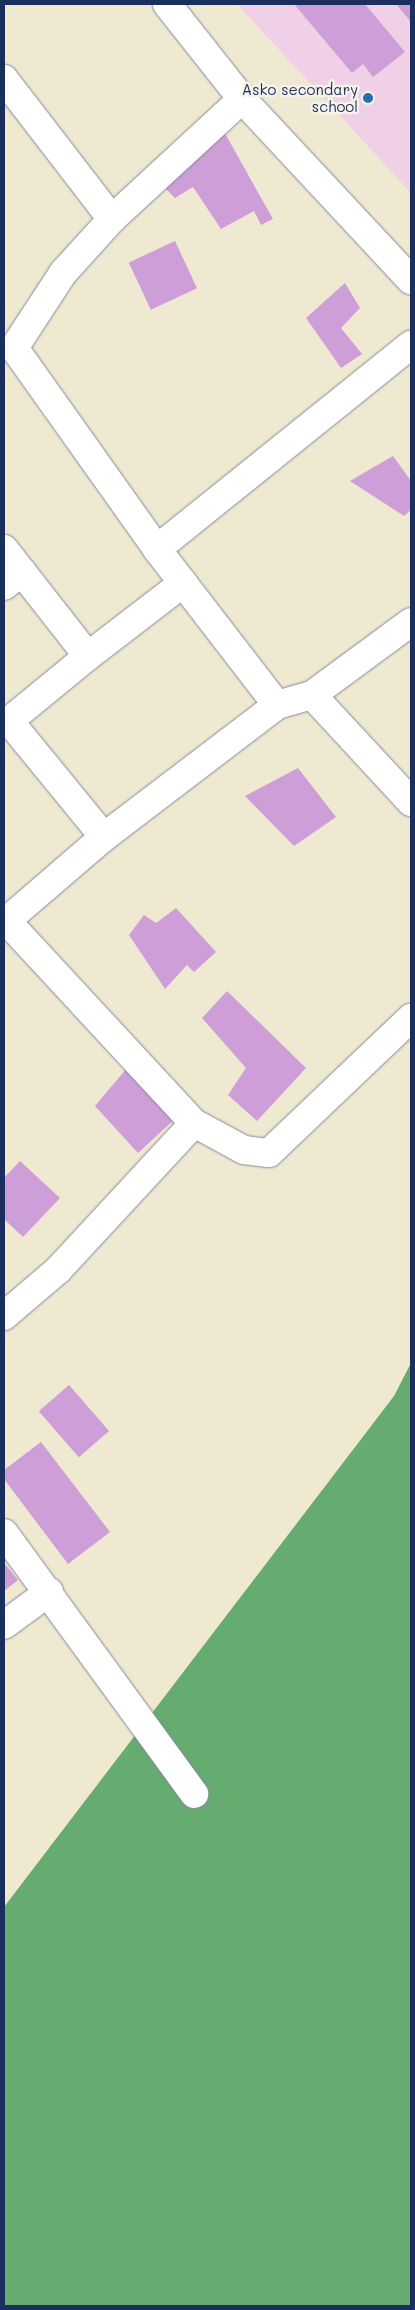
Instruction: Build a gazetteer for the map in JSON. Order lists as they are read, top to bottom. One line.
{"places":["Asko secondary school"]}
